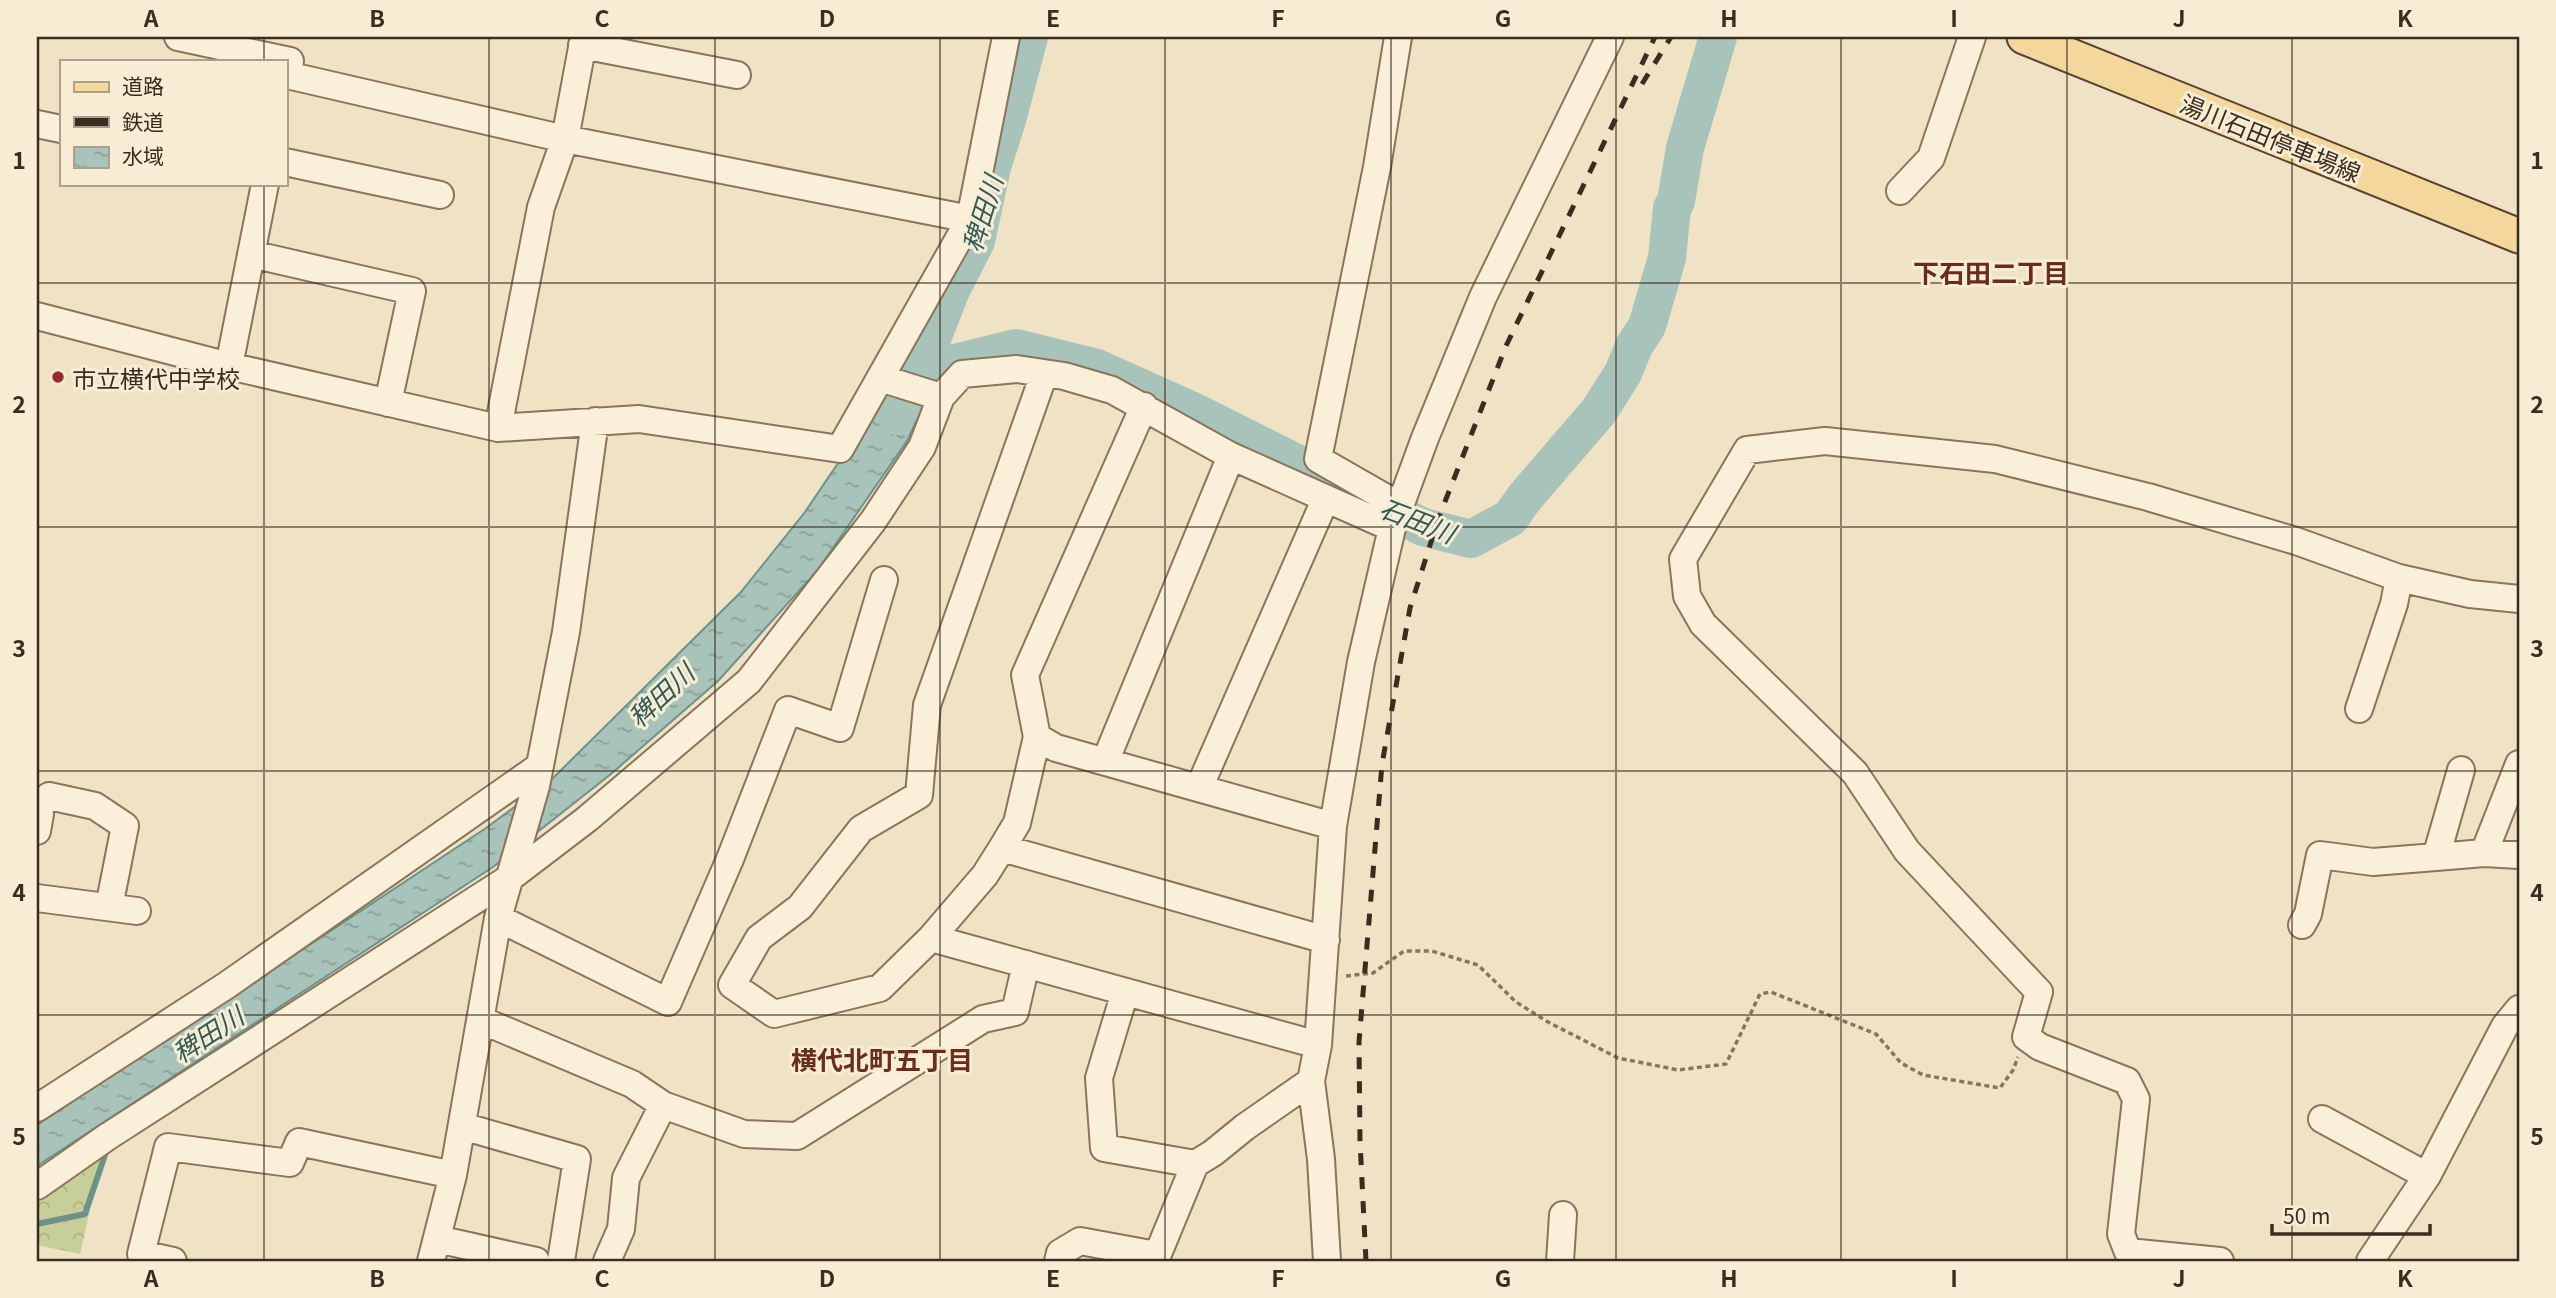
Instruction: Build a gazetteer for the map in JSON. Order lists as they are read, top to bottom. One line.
{"streets":{"main road":["湯川石田停車場線"]},"districts":["下石田二丁目","横代北町五丁目"],"water":["稗田川","石田川"],"places":["市立横代中学校"],"legend":["道路","鉄道","水域"],"scale_bar":"50 m","grid":{"columns":["A","B","C","D","E","F","G","H","I","J","K"],"rows":["1","2","3","4","5"]}}
